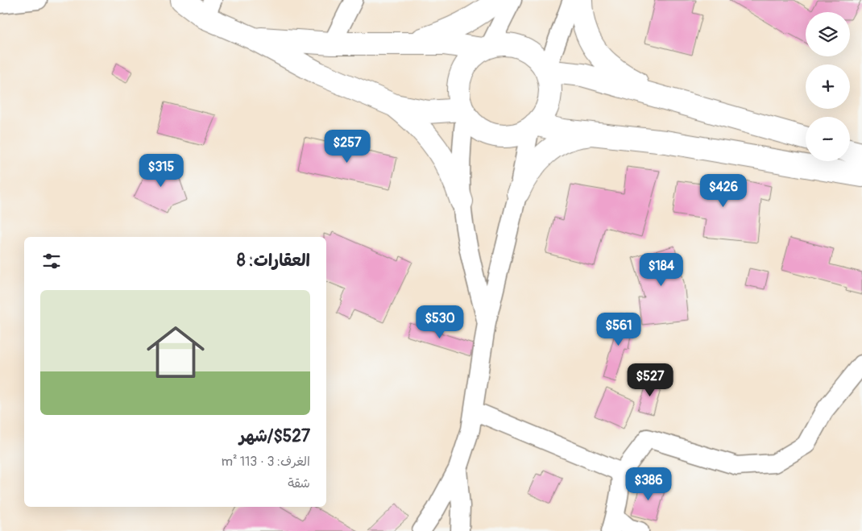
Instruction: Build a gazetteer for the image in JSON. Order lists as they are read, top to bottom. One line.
{"page":{"map_buttons":["+","−"],"price":["$257","$315","$426","$184","$530","$561","$527","$386"],"heading":"العقارات: 8","list":[{"name":"$527/شهر","note":"الغرف: 3 · 113 m² · شقة"}]}}
